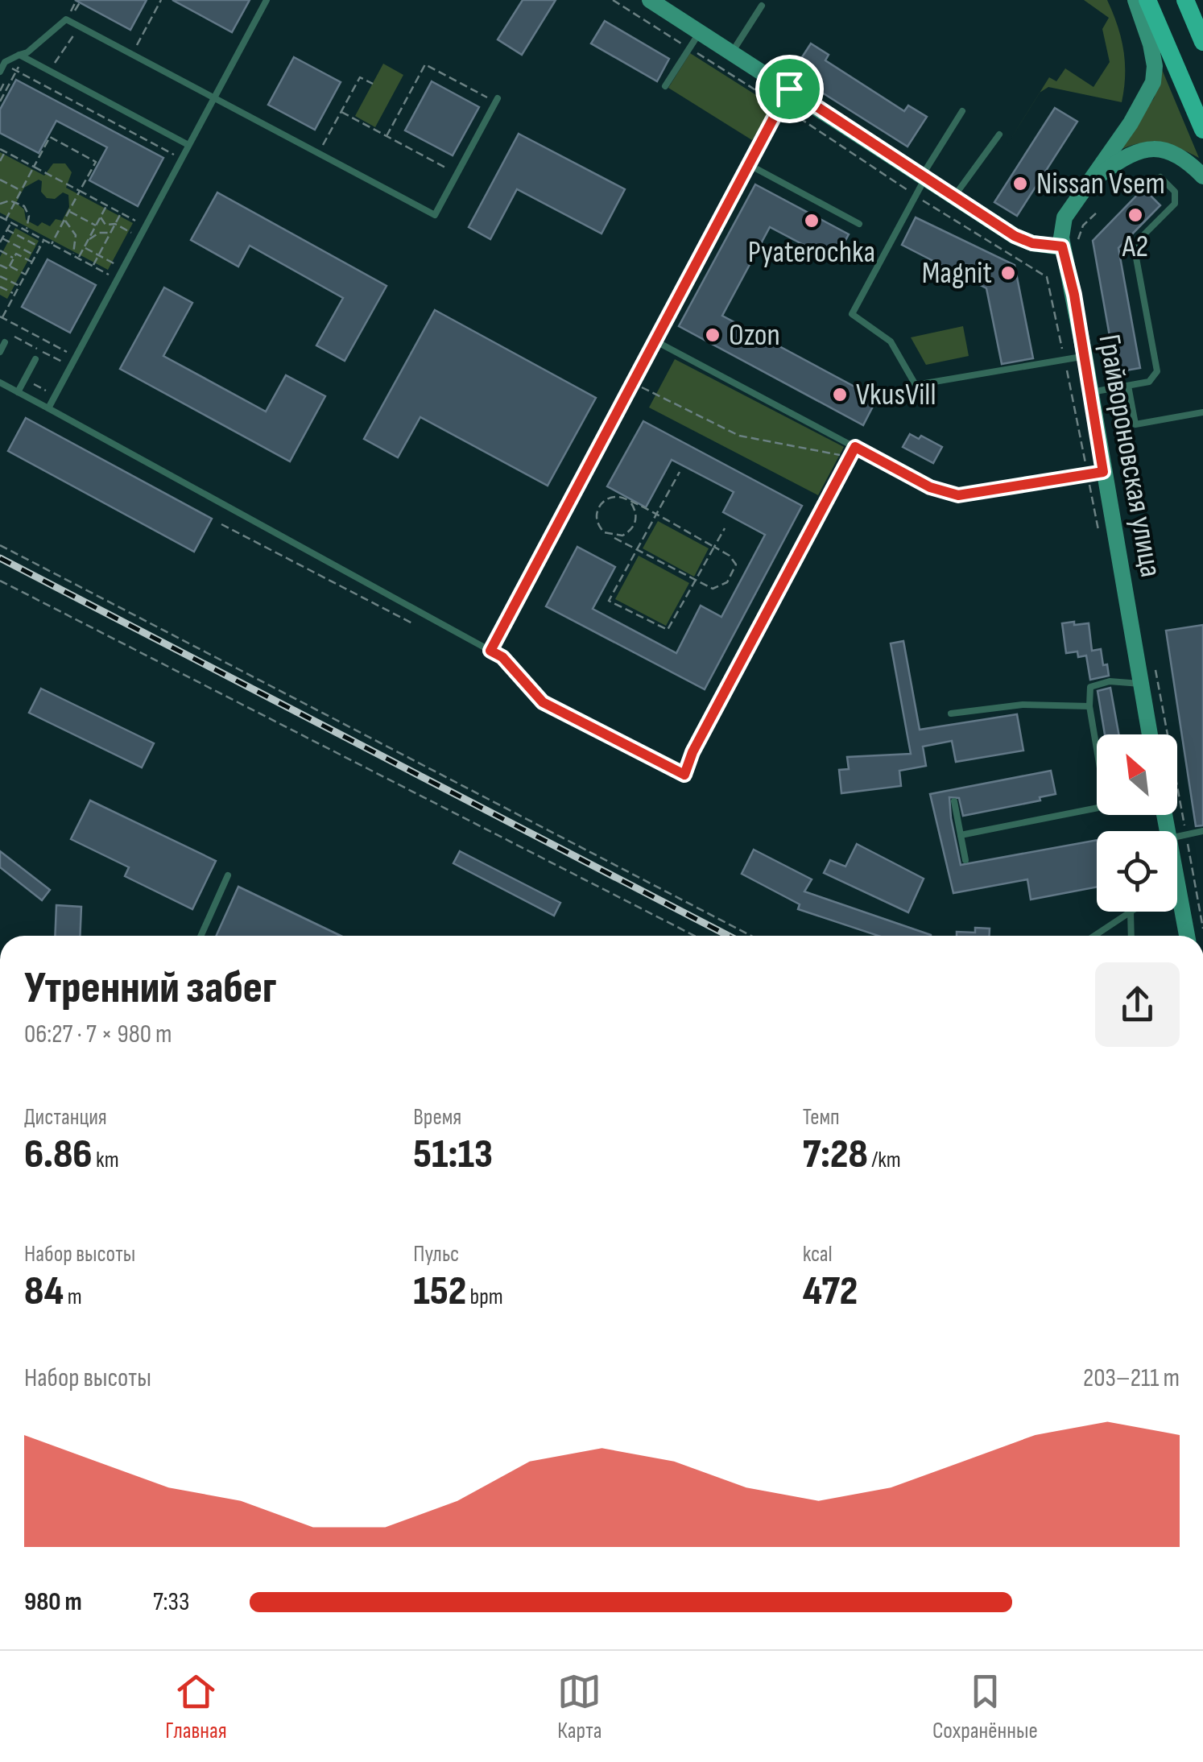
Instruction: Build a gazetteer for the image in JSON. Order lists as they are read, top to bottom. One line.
{"streets":{"main road":["Грайвороновская улица"]},"places":["Nissan Vsem","A2","Pyaterochka","Magnit","Ozon","VkusVill"],"north":"top left","page":{"heading":["Утренний забег","06:27 · 7 × 980 m"],"stats":[["Дистанция","6.86 km"],["Время","51:13"],["Темп","7:28 /km"],["Набор высоты","84 m"],["Пульс","152 bpm"],["kcal","472"]],"chart":["Набор высоты","203–211 m"],"list":[{"name":"980 m","note":"7:33"}],"tabs":["Главная","Карта","Сохранённые"]}}
